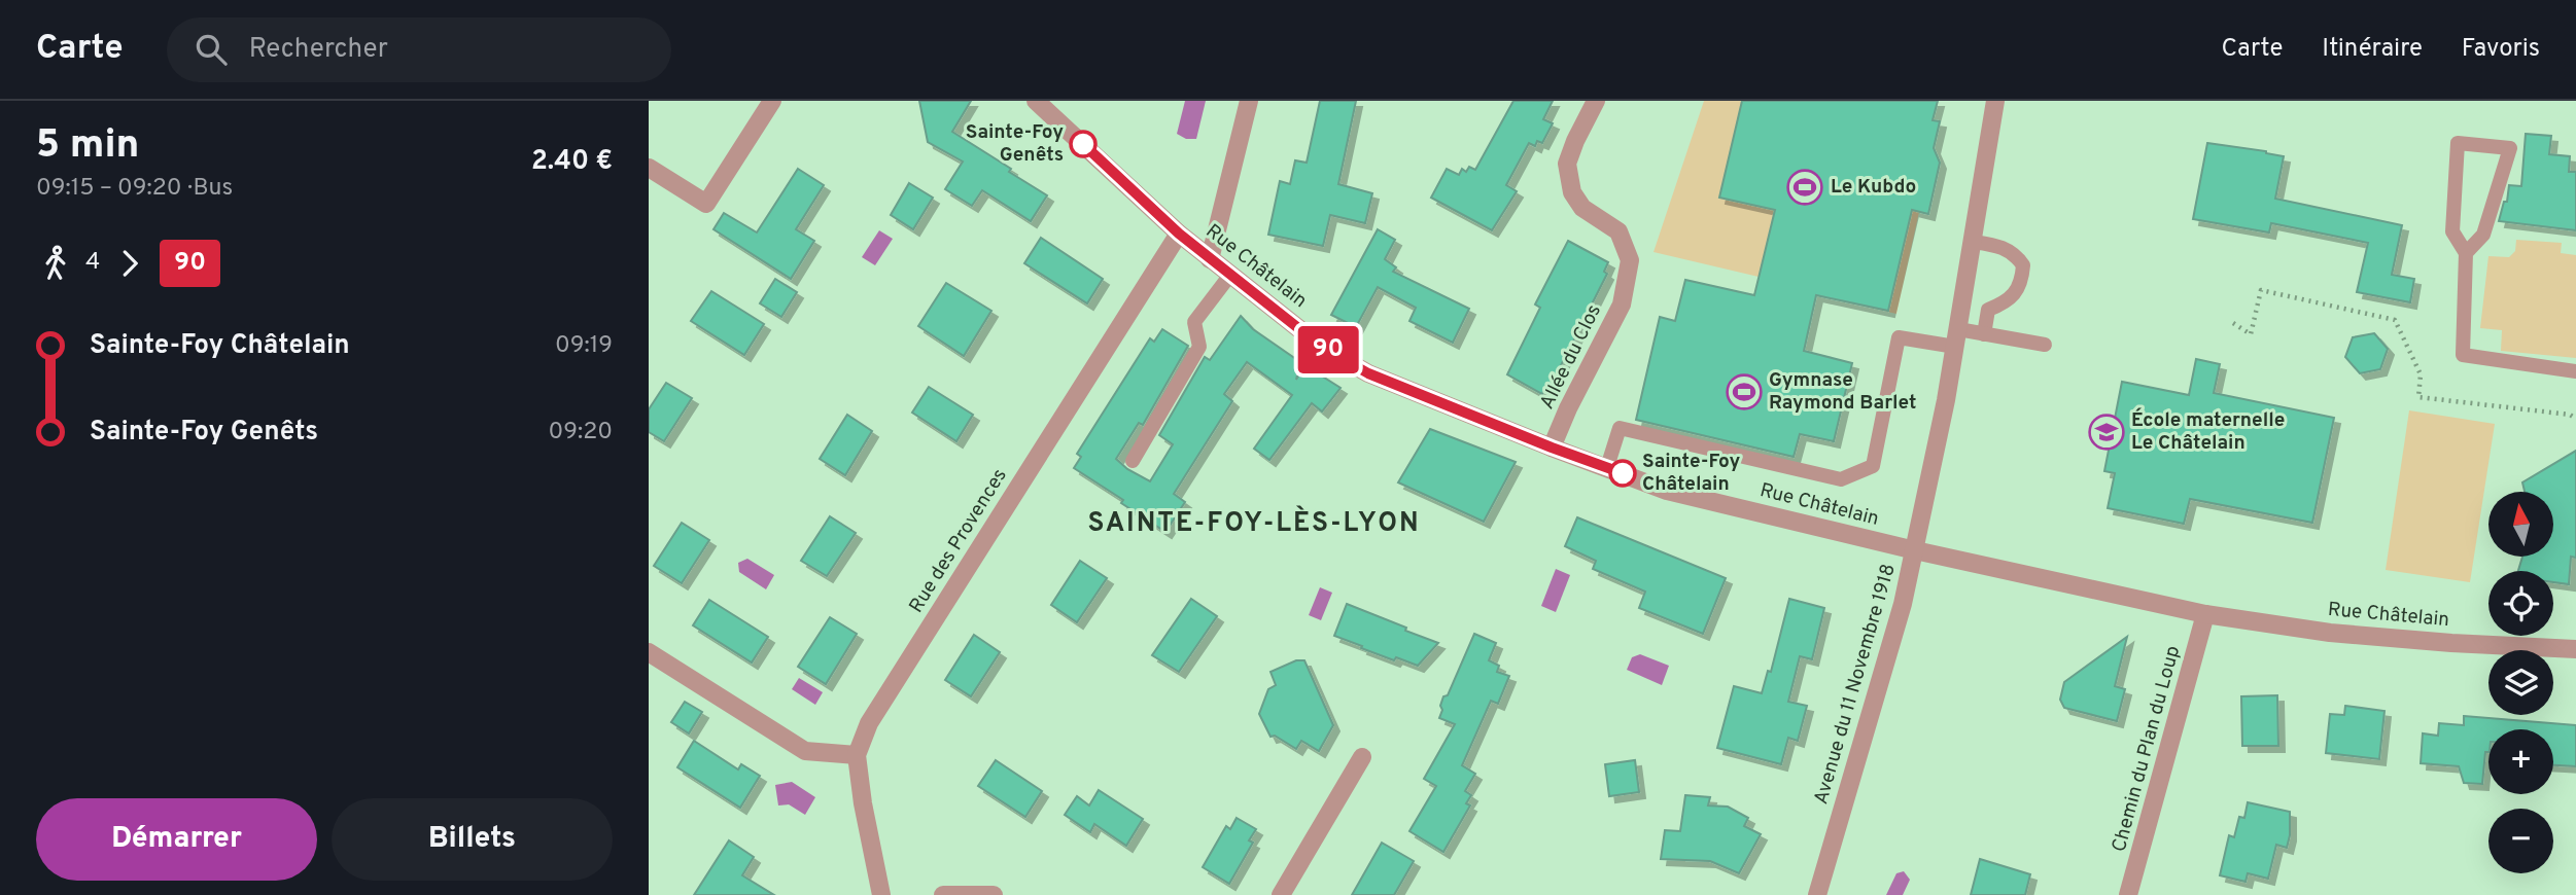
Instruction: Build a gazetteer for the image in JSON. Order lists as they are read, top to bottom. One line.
{"streets":{"street":["Rue Châtelain","Allée du Clos","Rue des Provences","Avenue du 11 Novembre 1918","Chemin du Plan du Loup"]},"crossings":[["Rue Châtelain","Allée du Clos"],["Rue Châtelain","Rue des Provences"],["Rue Châtelain","Avenue du 11 Novembre 1918"],["Rue Châtelain","Chemin du Plan du Loup"]],"districts":["SAINTE-FOY-LÈS-LYON"],"places":{"other":["Sainte-Foy Genêts","Sainte-Foy Châtelain"],"sports":["Le Kubdo","Gymnase Raymond Barlet"],"school or university":["École maternelle Le Châtelain"]},"lines":["bus line 90"],"north":"top","page":{"header":"Carte","search":"Rechercher","nav":["Carte","Itinéraire","Favoris"],"heading":["5 min","09:15 – 09:20 · Bus","2.40 €"],"on_map":"90","legs":["4","90"],"list":[{"name":"Sainte-Foy Châtelain","value":"09:19"},{"name":"Sainte-Foy Genêts","value":"09:20"}],"map_buttons":["+","−"],"buttons":["Démarrer","Billets"]}}
